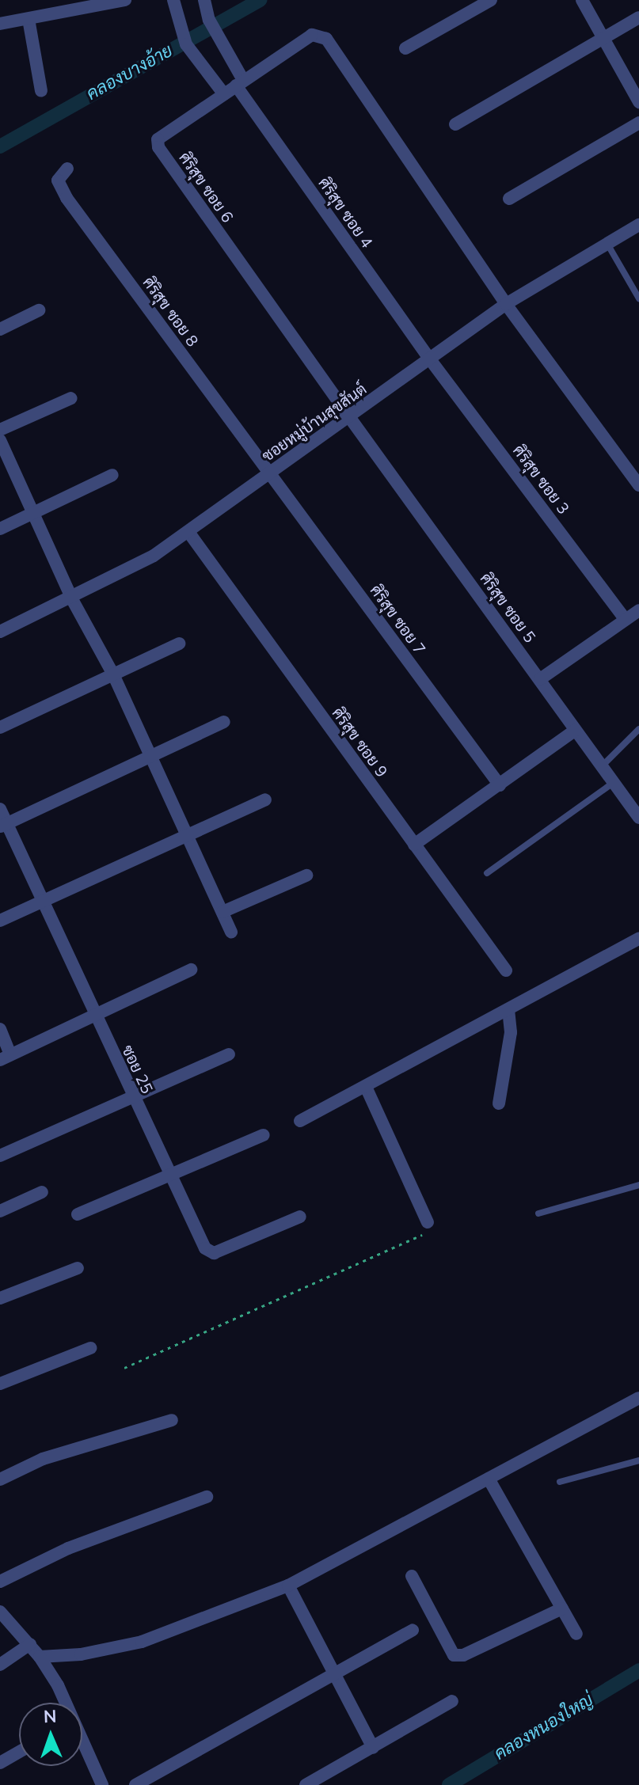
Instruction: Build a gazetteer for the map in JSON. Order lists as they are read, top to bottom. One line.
{"streets":{"street":["ศิริสุข ซอย 6","ศิริสุข ซอย 4","ศิริสุข ซอย 8","ซอยหมู่บ้านสุขสันต์","ศิริสุข ซอย 3","ศิริสุข ซอย 5","ศิริสุข ซอย 7","ศิริสุข ซอย 9","ซอย 25"]},"crossings":[["ศิริสุข ซอย 6","ศิริสุข ซอย 4"],["ศิริสุข ซอย 6","ซอยหมู่บ้านสุขสันต์"],["ศิริสุข ซอย 6","ศิริสุข ซอย 5"],["ศิริสุข ซอย 4","ซอยหมู่บ้านสุขสันต์"],["ศิริสุข ซอย 4","ศิริสุข ซอย 3"],["ศิริสุข ซอย 8","ซอยหมู่บ้านสุขสันต์"],["ศิริสุข ซอย 8","ศิริสุข ซอย 7"],["ซอยหมู่บ้านสุขสันต์","ศิริสุข ซอย 3"],["ซอยหมู่บ้านสุขสันต์","ศิริสุข ซอย 5"],["ซอยหมู่บ้านสุขสันต์","ศิริสุข ซอย 7"],["ซอยหมู่บ้านสุขสันต์","ศิริสุข ซอย 9"]],"water":["คลองบางอ้าย","คลองหนองใหญ่"],"north":"top"}
